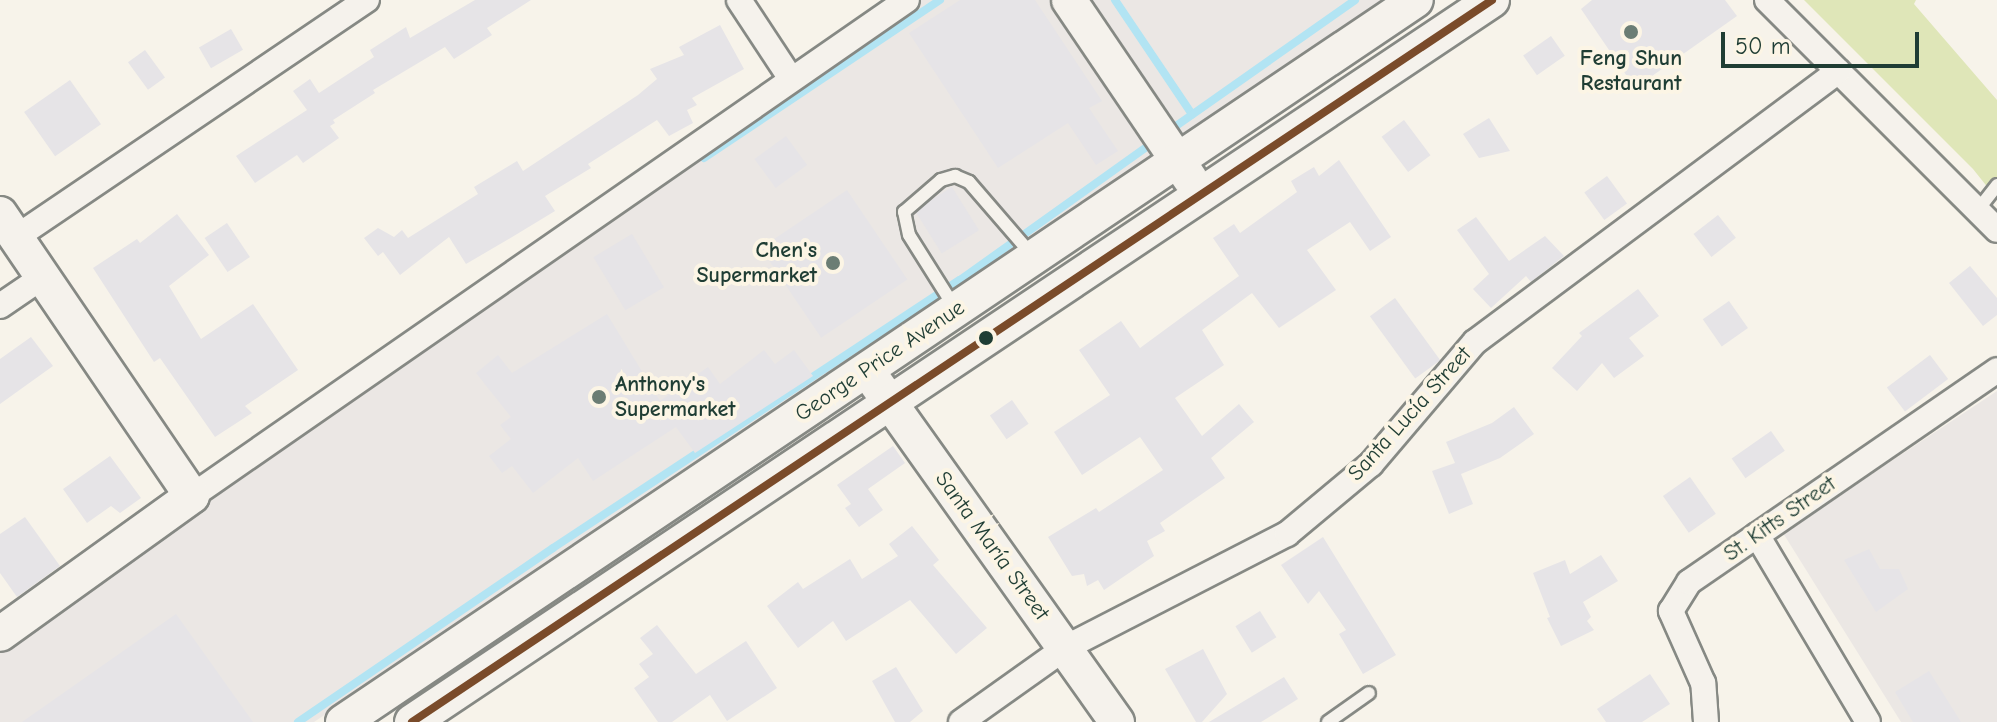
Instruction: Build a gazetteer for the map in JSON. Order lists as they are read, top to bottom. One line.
{"streets":{"main road":["George Price Avenue","Santa María Street"],"street":["Santa Lucía Street","St. Kitts Street"]},"crossings":[["George Price Avenue","Santa María Street"],["Santa Lucía Street","Santa María Street"]],"places":["Feng Shun Restaurant","Chen's Supermarket","Anthony's Supermarket"],"scale_bar":"50 m"}
